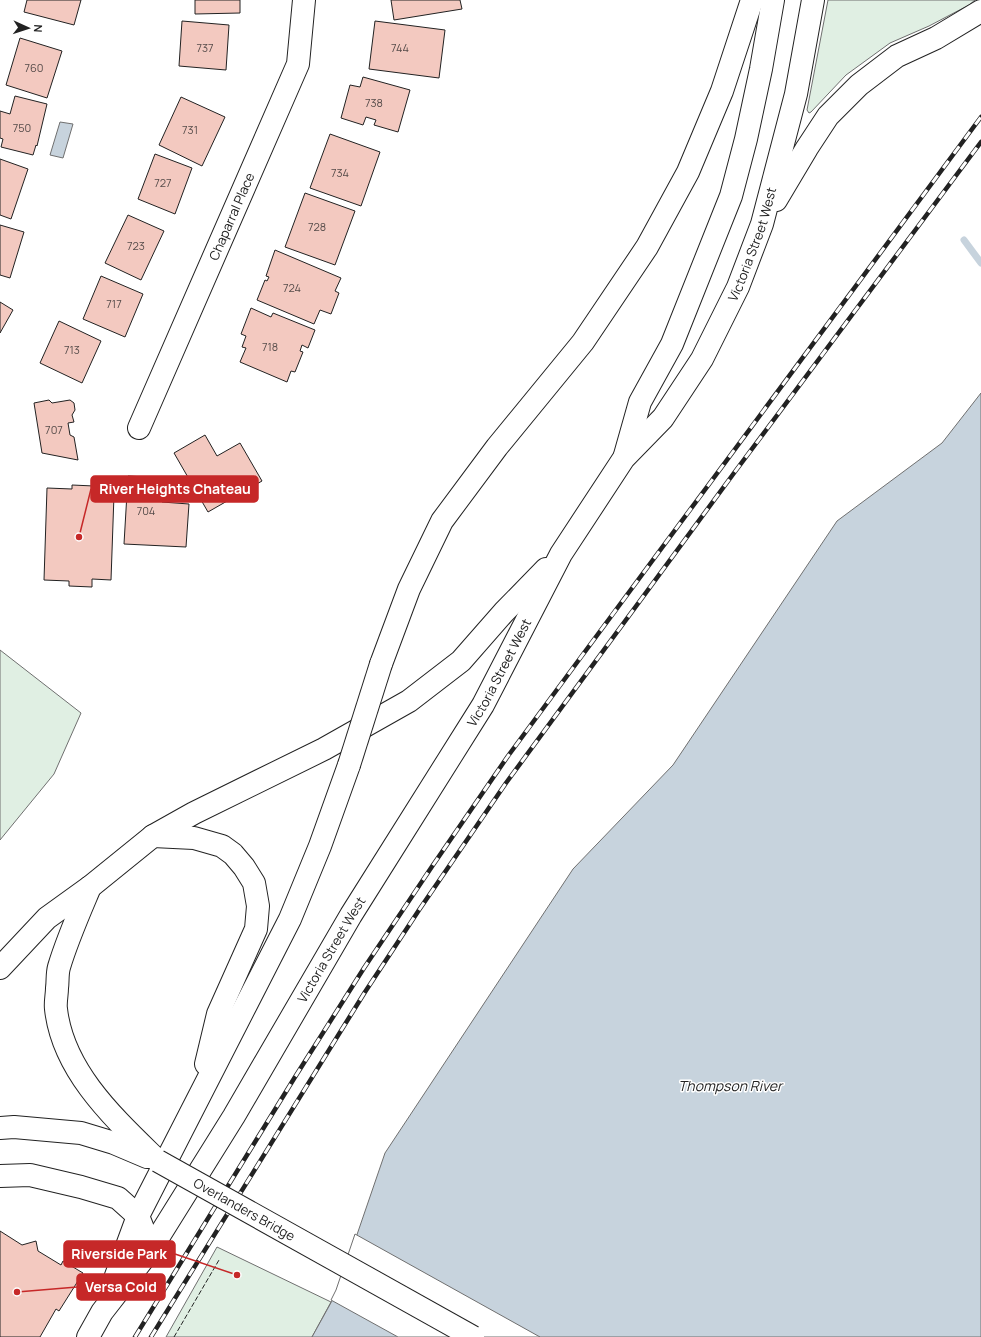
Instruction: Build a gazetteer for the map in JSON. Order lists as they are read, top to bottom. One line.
{"streets":{"main road":["Chaparral Place","Victoria Street West","Overlanders Bridge"]},"water":["Thompson River"],"places":["River Heights Chateau","Riverside Park","Versa Cold"],"house_numbers":["737","744","760","738","750","731","734","727","728","723","724","717","718","713","707","704"],"north":"right"}
